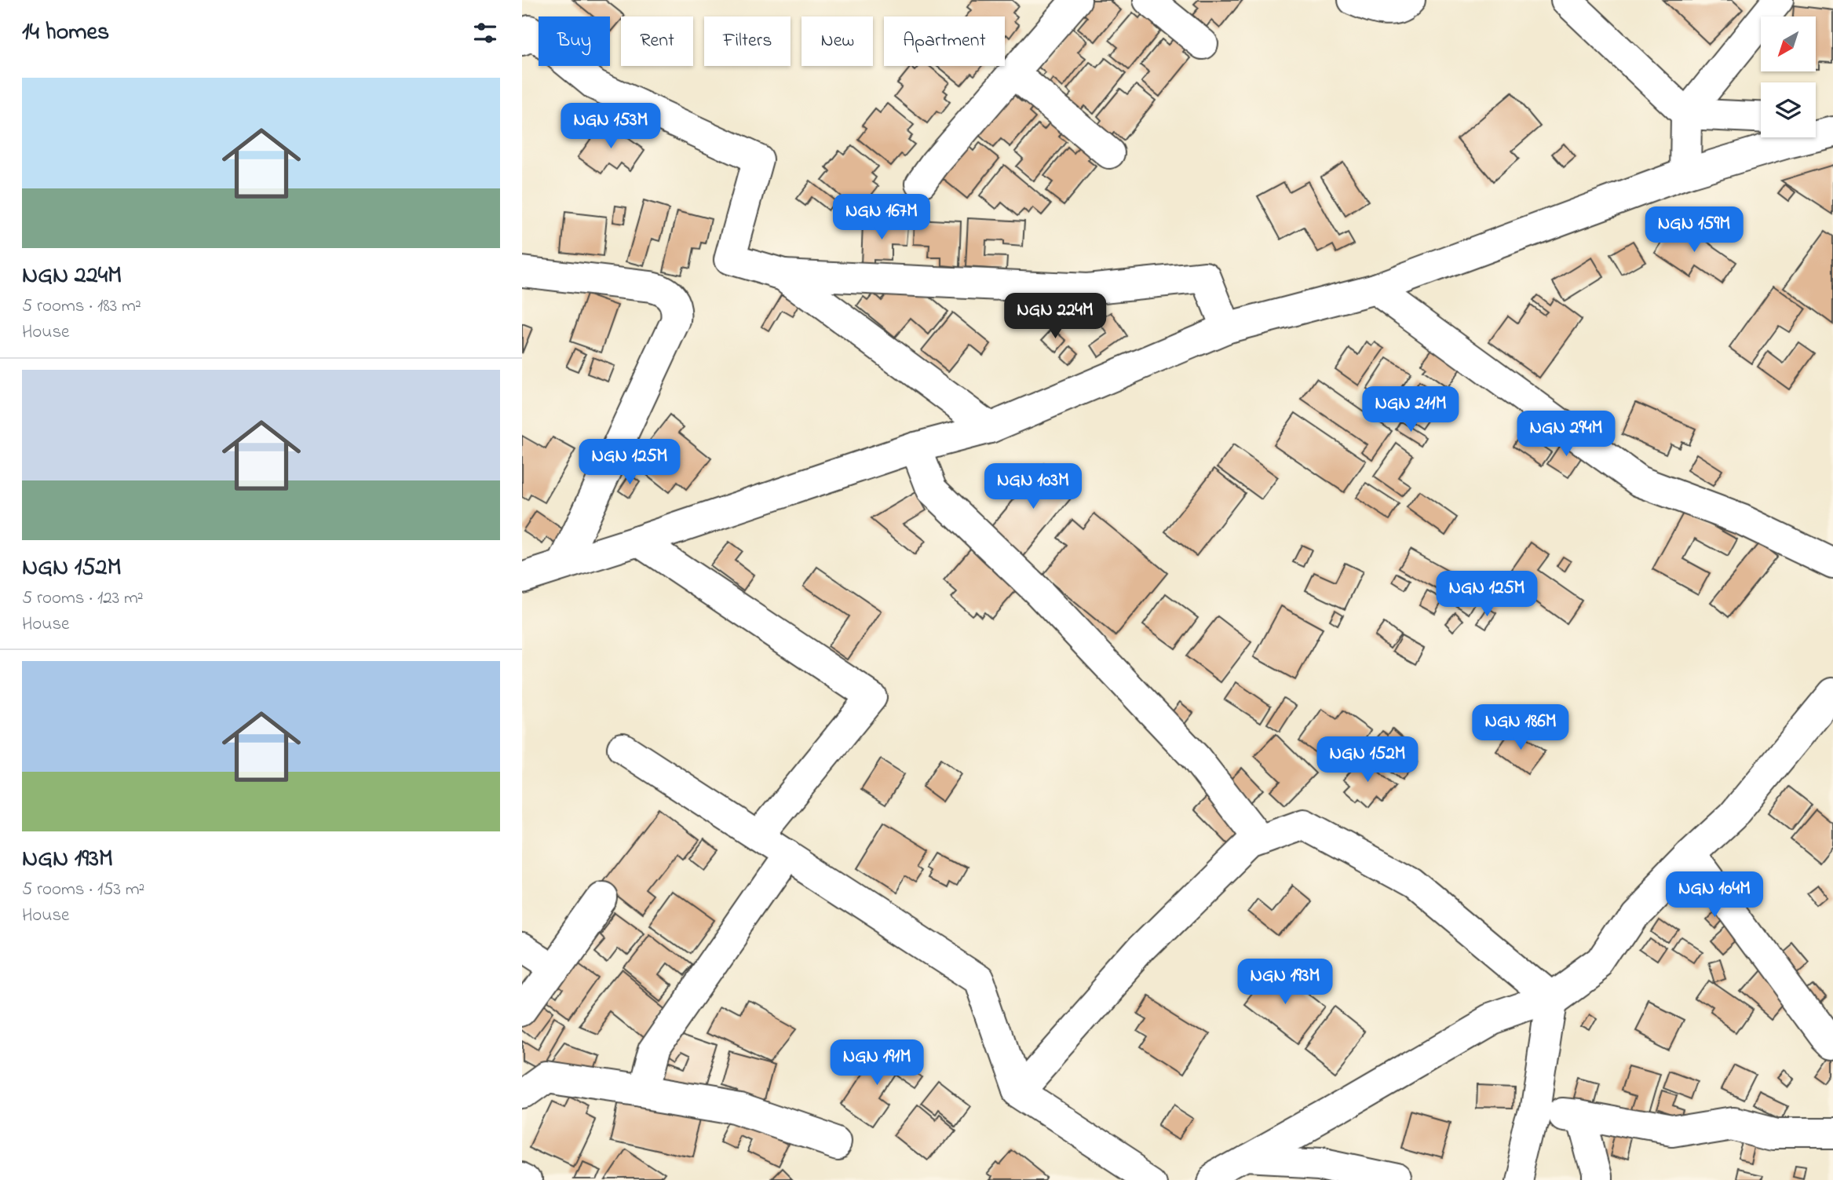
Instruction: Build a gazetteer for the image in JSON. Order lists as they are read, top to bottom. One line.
{"north":"bottom left","page":{"heading":"14 homes","chip":["Buy","Rent","Filters","New","Apartment"],"list":[{"name":"NGN 224M","note":"5 rooms · 183 m² · House"},{"name":"NGN 152M","note":"5 rooms · 123 m² · House"},{"name":"NGN 193M","note":"5 rooms · 153 m² · House"}],"price":["NGN 153M","NGN 167M","NGN 159M","NGN 224M","NGN 211M","NGN 294M","NGN 125M","NGN 103M","NGN 125M","NGN 186M","NGN 152M","NGN 104M","NGN 193M","NGN 191M"]}}
